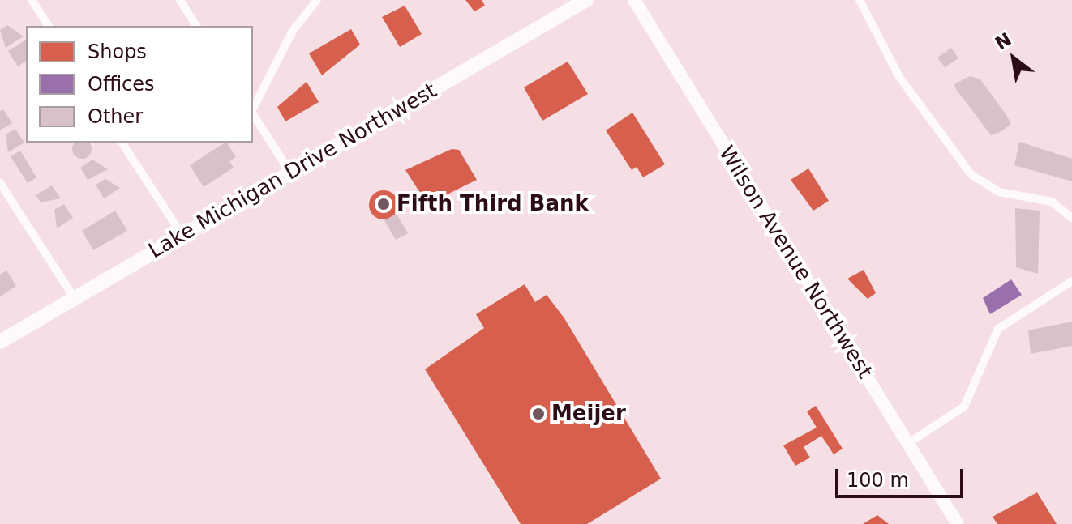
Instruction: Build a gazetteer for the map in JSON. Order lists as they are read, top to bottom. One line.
{"streets":{"highway":["Lake Michigan Drive Northwest"],"main road":["Wilson Avenue Northwest"]},"places":["Fifth Third Bank","Meijer"],"legend":["Shops","Offices","Other"],"scale_bar":"100 m","north":"top left"}
